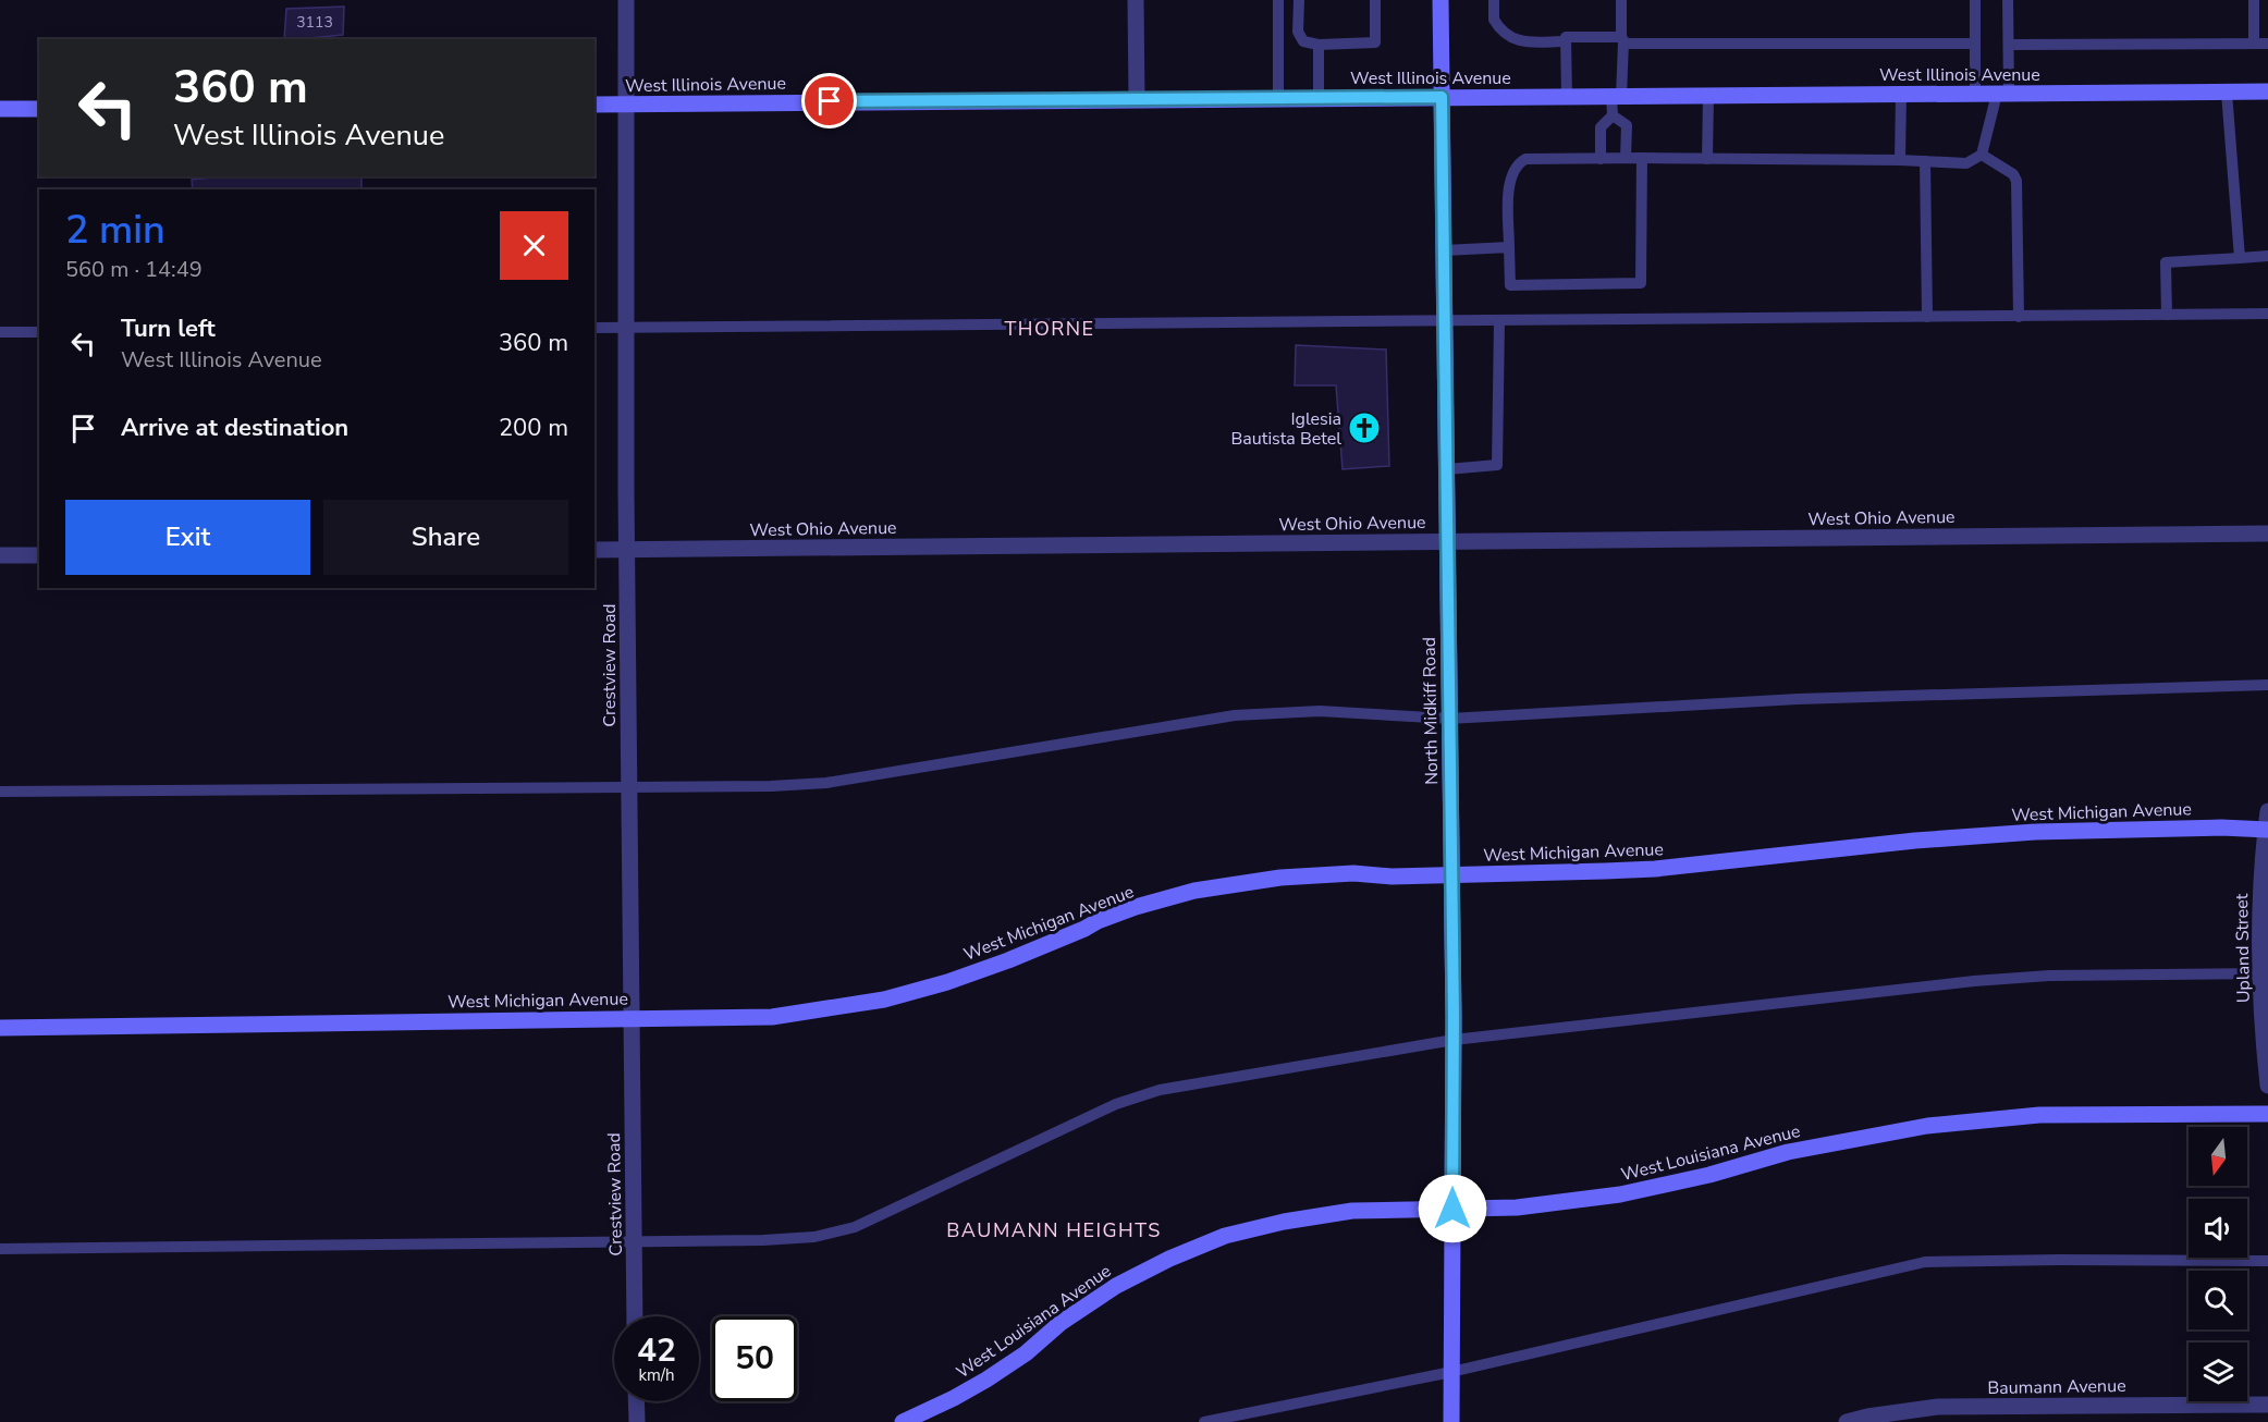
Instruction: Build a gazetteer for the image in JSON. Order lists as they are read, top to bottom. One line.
{"streets":{"street":["West Illinois Avenue","West Ohio Avenue","Crestview Road","North Midkiff Road","West Michigan Avenue","Upland Street","West Louisiana Avenue","Baumann Avenue"]},"crossings":[["West Illinois Avenue","Crestview Road"],["West Illinois Avenue","North Midkiff Road"],["West Ohio Avenue","Crestview Road"],["West Ohio Avenue","North Midkiff Road"],["Crestview Road","West Michigan Avenue"],["North Midkiff Road","West Michigan Avenue"],["North Midkiff Road","West Louisiana Avenue"],["West Michigan Avenue","Upland Street"]],"districts":["THORNE","BAUMANN HEIGHTS"],"places":{"church":["Iglesia Bautista Betel"]},"house_numbers":["3113"],"north":"bottom","page":{"turn":["360 m","West Illinois Avenue"],"heading":["2 min","560 m · 14:49"],"list":[{"name":"Turn left","note":"West Illinois Avenue","value":"360 m"},{"name":"Arrive at destination","value":"200 m"}],"buttons":["Exit","Share"],"speed":"42 km/h","limit":"50"}}
